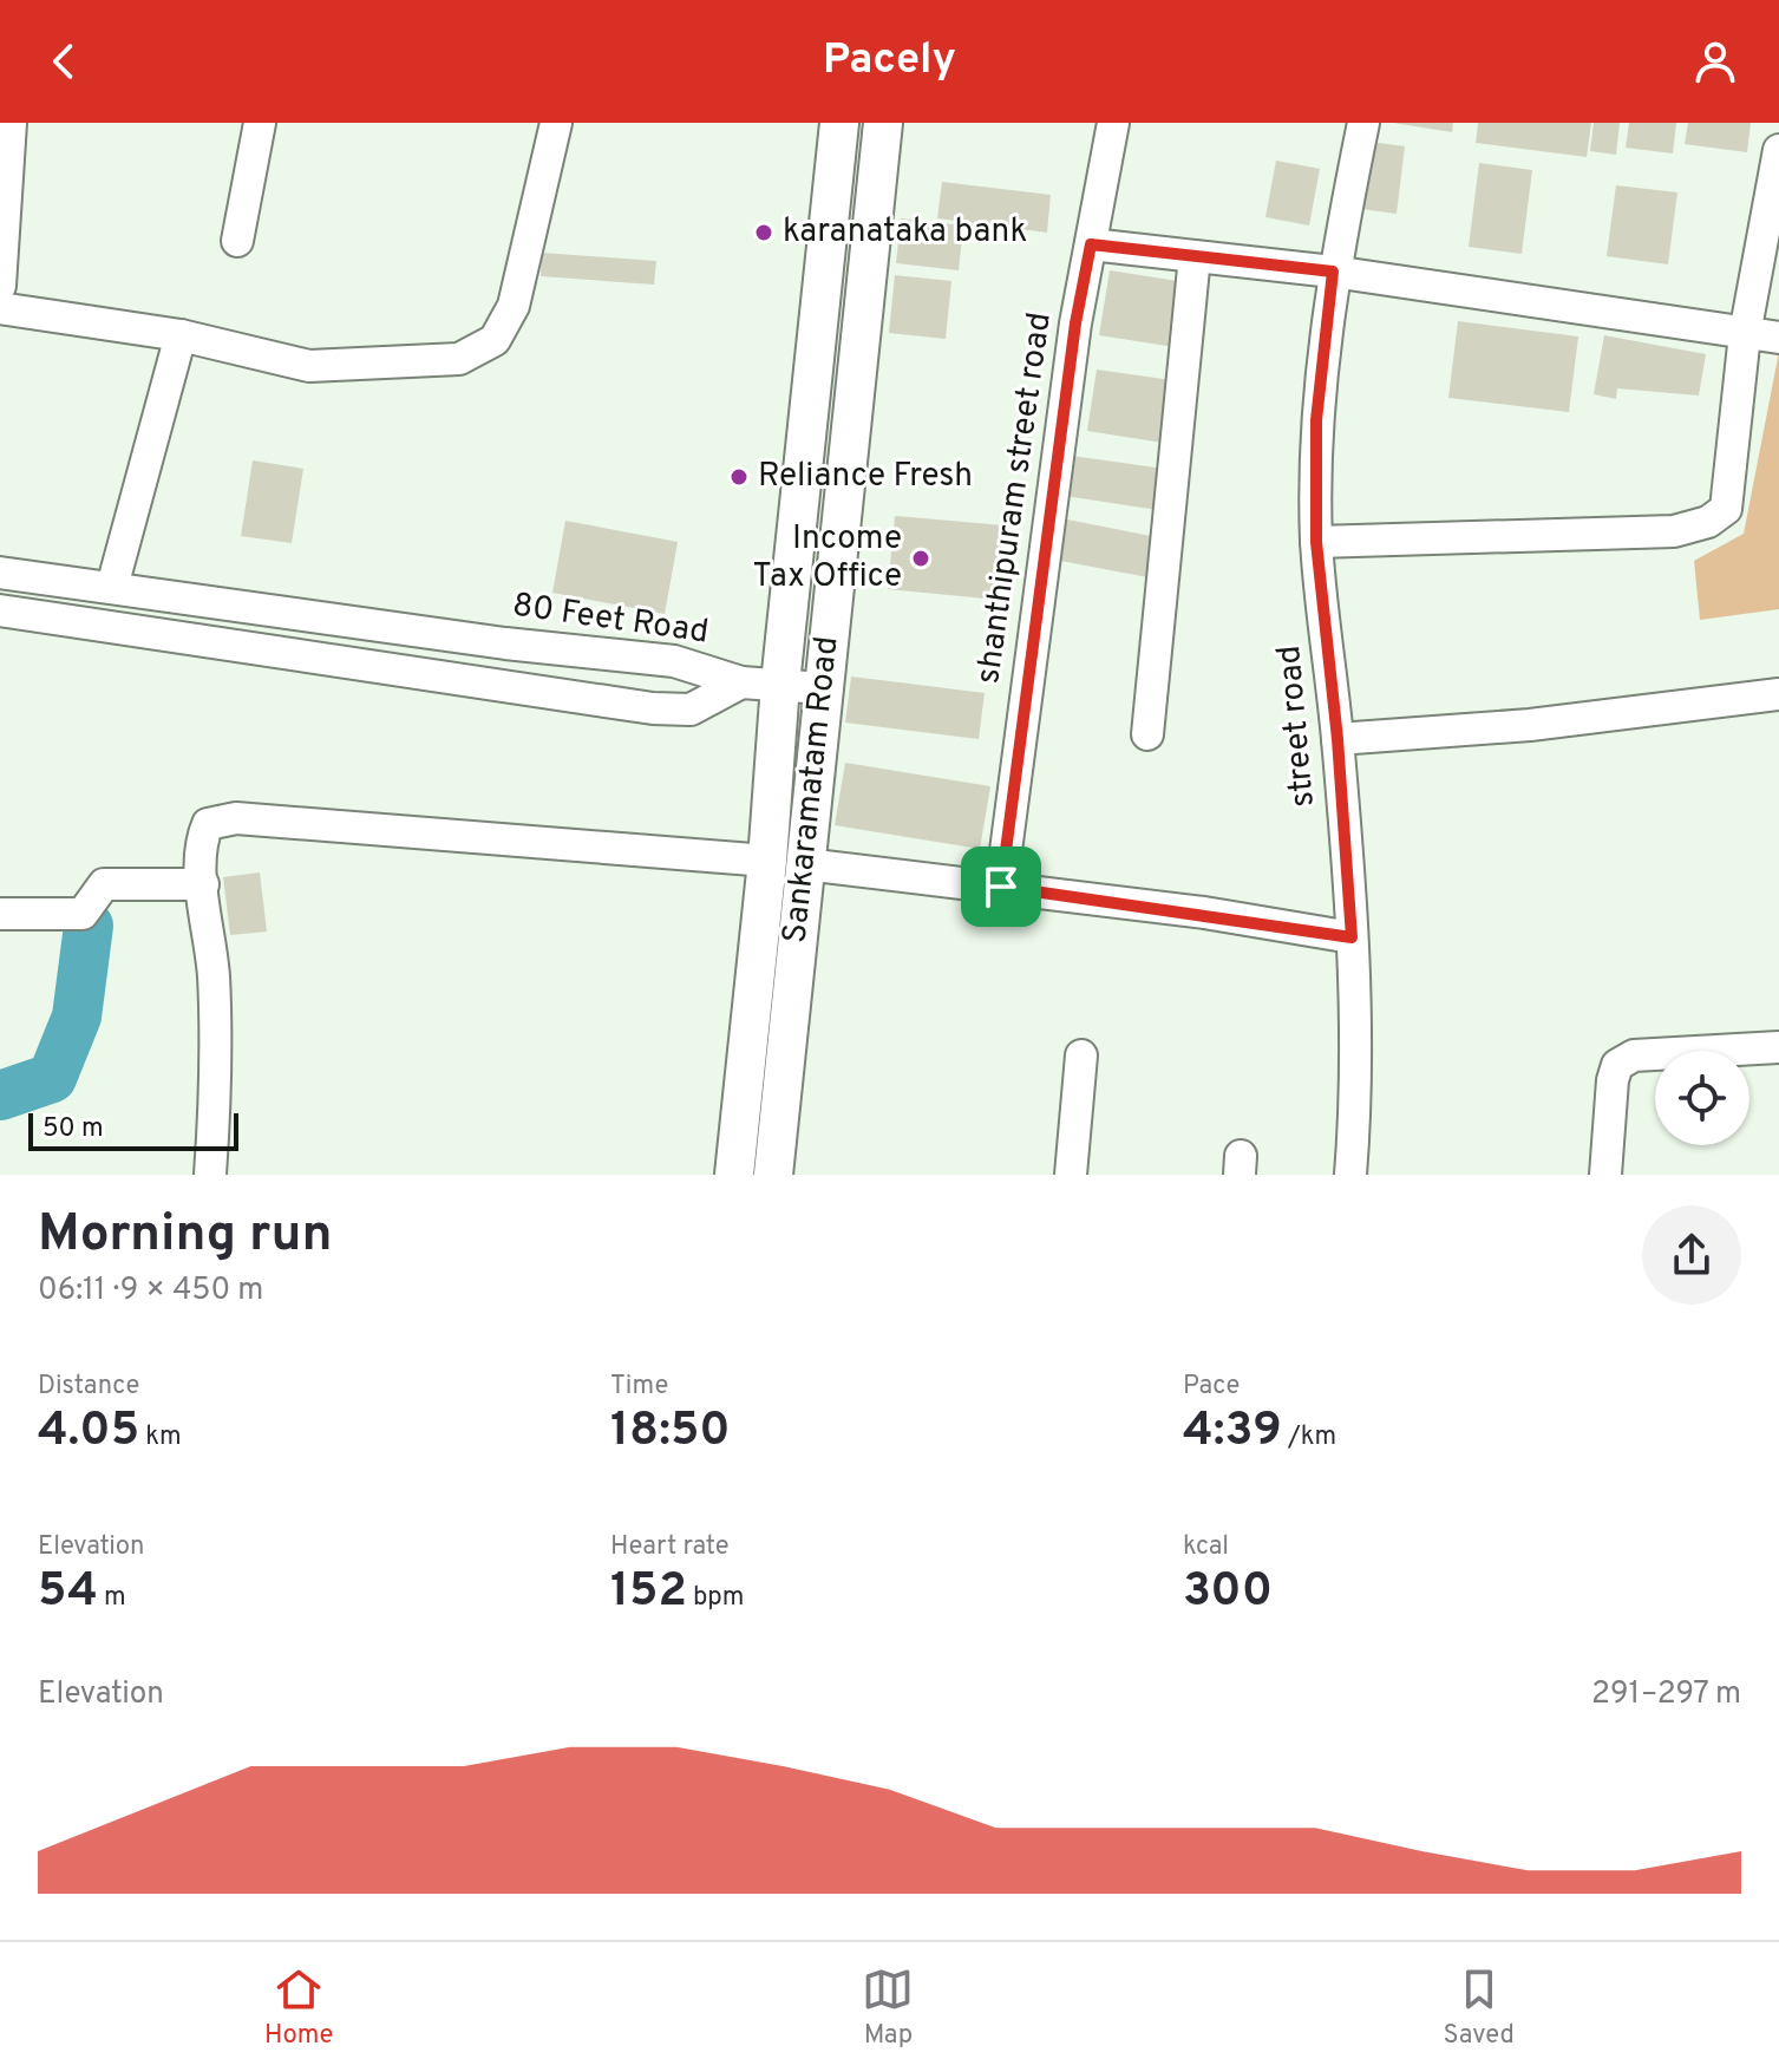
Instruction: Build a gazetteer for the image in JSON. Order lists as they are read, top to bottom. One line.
{"streets":{"main road":["Sankaramatam Road"],"street":["shanthipuram street road","80 Feet Road","street road"]},"places":["karanataka bank","Reliance Fresh","Income Tax Office"],"scale_bar":"50 m","page":{"header":"Pacely","scale":"50 m","heading":["Morning run","06:11 · 9 × 450 m"],"stats":[["Distance","4.05 km"],["Time","18:50"],["Pace","4:39 /km"],["Elevation","54 m"],["Heart rate","152 bpm"],["kcal","300"]],"chart":["Elevation","291–297 m"],"tabs":["Home","Map","Saved"]}}
